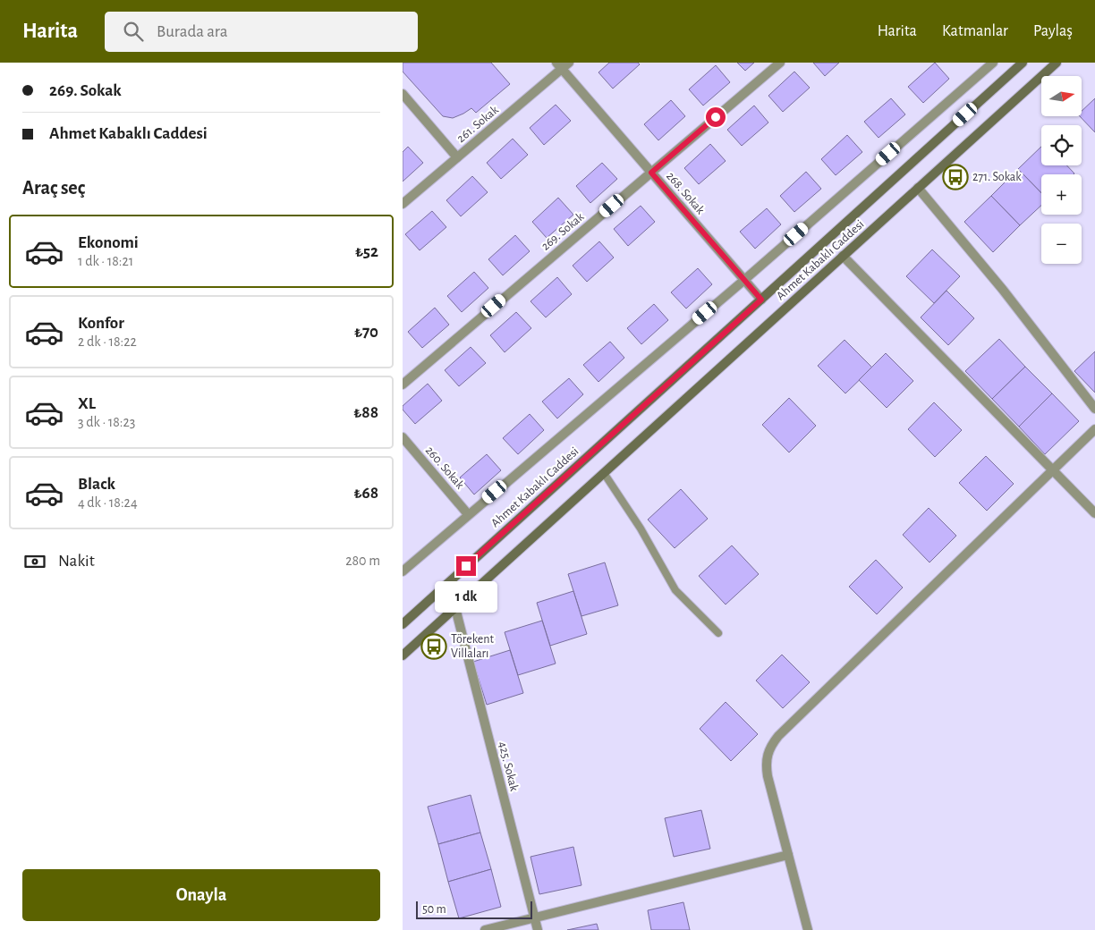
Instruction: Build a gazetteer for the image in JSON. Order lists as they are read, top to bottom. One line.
{"streets":{"main road":["Ahmet Kabaklı Caddesi"],"street":["261. Sokak","268. Sokak","269. Sokak","260. Sokak","425. Sokak"]},"crossings":[["261. Sokak","268. Sokak"],["268. Sokak","269. Sokak"],["268. Sokak","Ahmet Kabaklı Caddesi"],["Ahmet Kabaklı Caddesi","425. Sokak"]],"places":{"bus stop":["271. Sokak","Törekent Villaları"]},"scale_bar":"50 m","north":"right","page":{"header":"Harita","search":"Burada ara","nav":["Harita","Katmanlar","Paylaş"],"banner":["269. Sokak","Ahmet Kabaklı Caddesi"],"map_buttons":["+","−"],"heading":"Araç seç","list":[{"name":"Ekonomi","note":"1 dk · 18:21","value":"₺52"},{"name":"Konfor","note":"2 dk · 18:22","value":"₺70"},{"name":"XL","note":"3 dk · 18:23","value":"₺88"},{"name":"Black","note":"4 dk · 18:24","value":"₺68"}],"pay":["Nakit","280 m"],"bubble":"1 dk","buttons":"Onayla","scale":"50 m"}}
